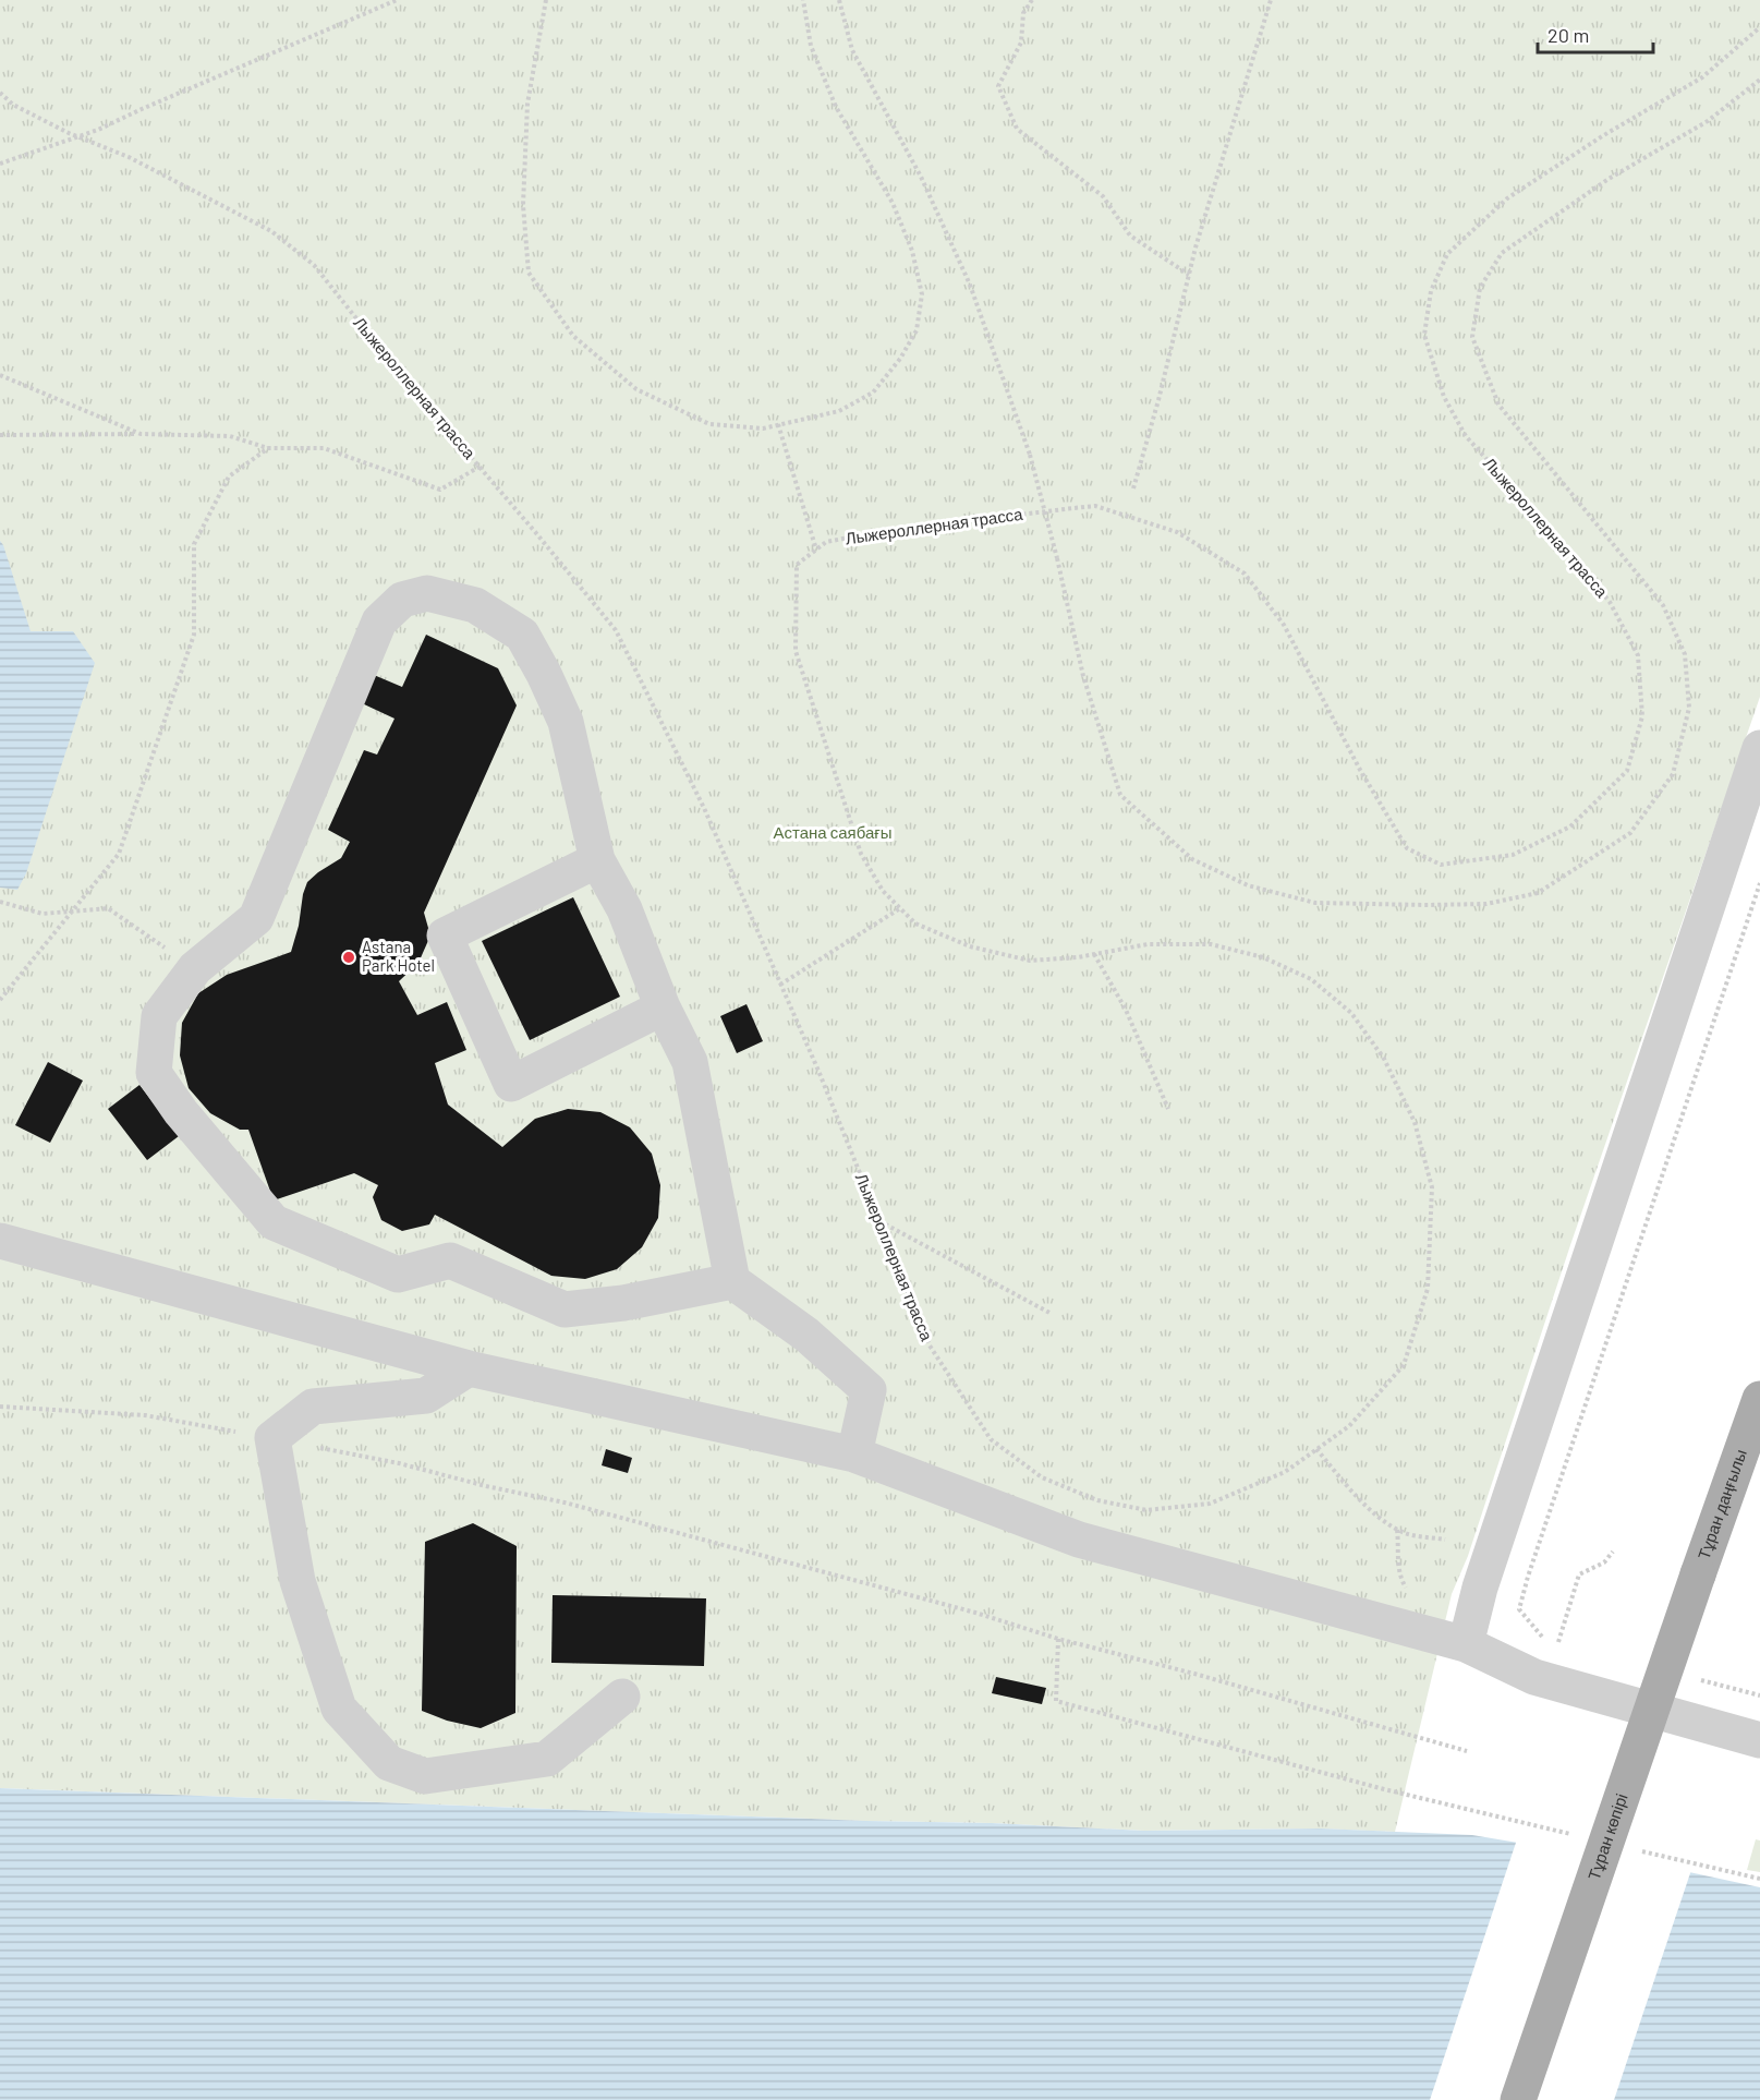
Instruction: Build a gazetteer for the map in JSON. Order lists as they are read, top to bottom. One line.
{"streets":{"main road":["Тұран даңғылы","Тұран көпірі"],"path":["Лыжероллерная трасса"]},"crossings":[["Тұран даңғылы","Тұран көпірі"]],"parks":["Астана саябағы"],"places":["Astana Park Hotel"],"scale_bar":"20 m"}
